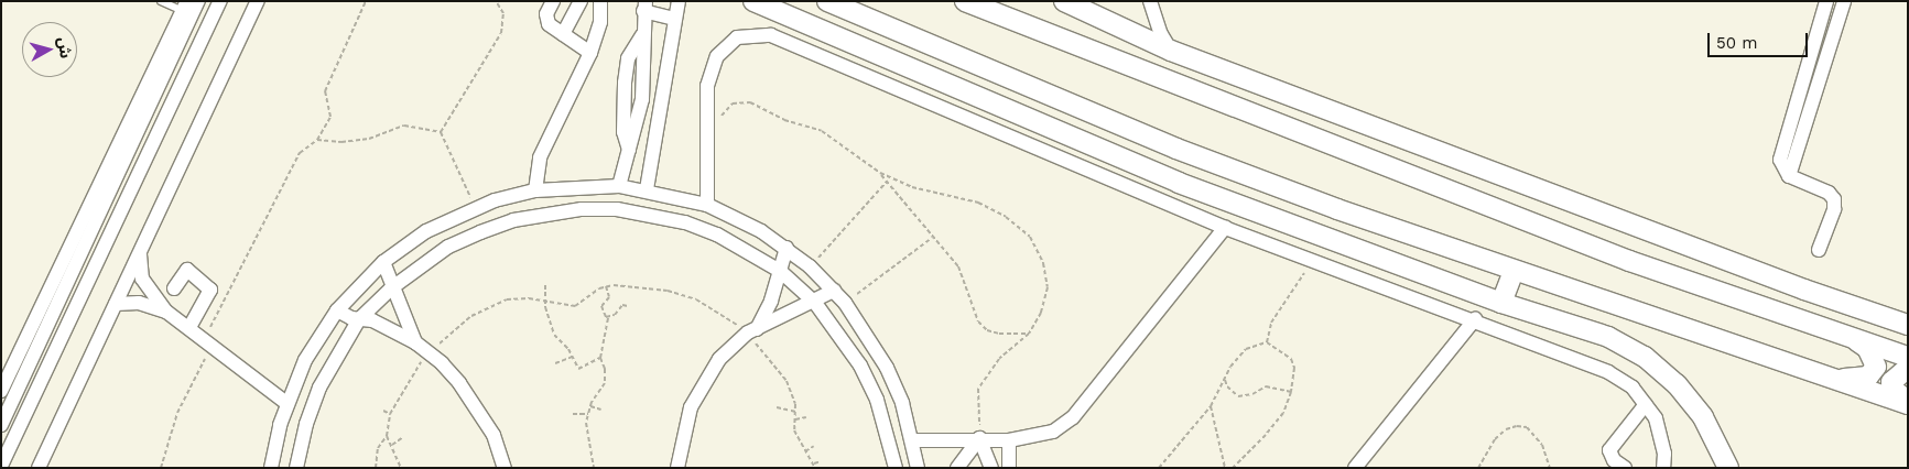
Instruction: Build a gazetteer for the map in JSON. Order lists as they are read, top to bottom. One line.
{"scale_bar":"50 m","north":"right"}
